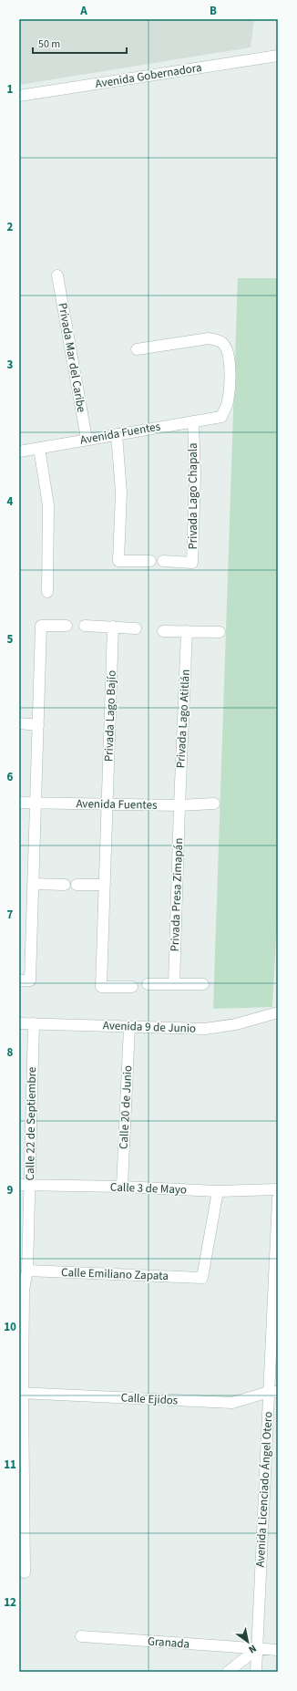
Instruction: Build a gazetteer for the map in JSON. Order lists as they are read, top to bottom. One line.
{"streets":{"street":["Avenida Gobernadora","Privada Mar del Caribe","Avenida Fuentes","Privada Lago Chapala","Privada Lago Bajío","Privada Lago Atitlán","Privada Presa Zimapán","Avenida 9 de Junio","Calle 20 de Junio","Calle 22 de Septiembre","Calle 3 de Mayo","Calle Emiliano Zapata","Calle Ejidos","Avenida Licenciado Ángel Otero","Granada"]},"crossings":[["Privada Mar del Caribe","Avenida Fuentes"],["Avenida Fuentes","Privada Lago Chapala"],["Avenida Fuentes","Privada Lago Bajío"],["Avenida Fuentes","Privada Lago Atitlán"],["Avenida Fuentes","Privada Presa Zimapán"],["Privada Lago Atitlán","Privada Presa Zimapán"],["Avenida 9 de Junio","Calle 20 de Junio"],["Avenida 9 de Junio","Calle 22 de Septiembre"],["Calle 20 de Junio","Calle 3 de Mayo"],["Calle 22 de Septiembre","Calle 3 de Mayo"],["Calle 22 de Septiembre","Calle Emiliano Zapata"],["Calle 22 de Septiembre","Calle Ejidos"],["Calle 3 de Mayo","Calle Emiliano Zapata"],["Calle Ejidos","Avenida Licenciado Ángel Otero"],["Avenida Licenciado Ángel Otero","Granada"]],"scale_bar":"50 m","north":"bottom right","grid":{"columns":["A","B"],"rows":["1","2","3","4","5","6","7","8","9","10","11","12"]}}
